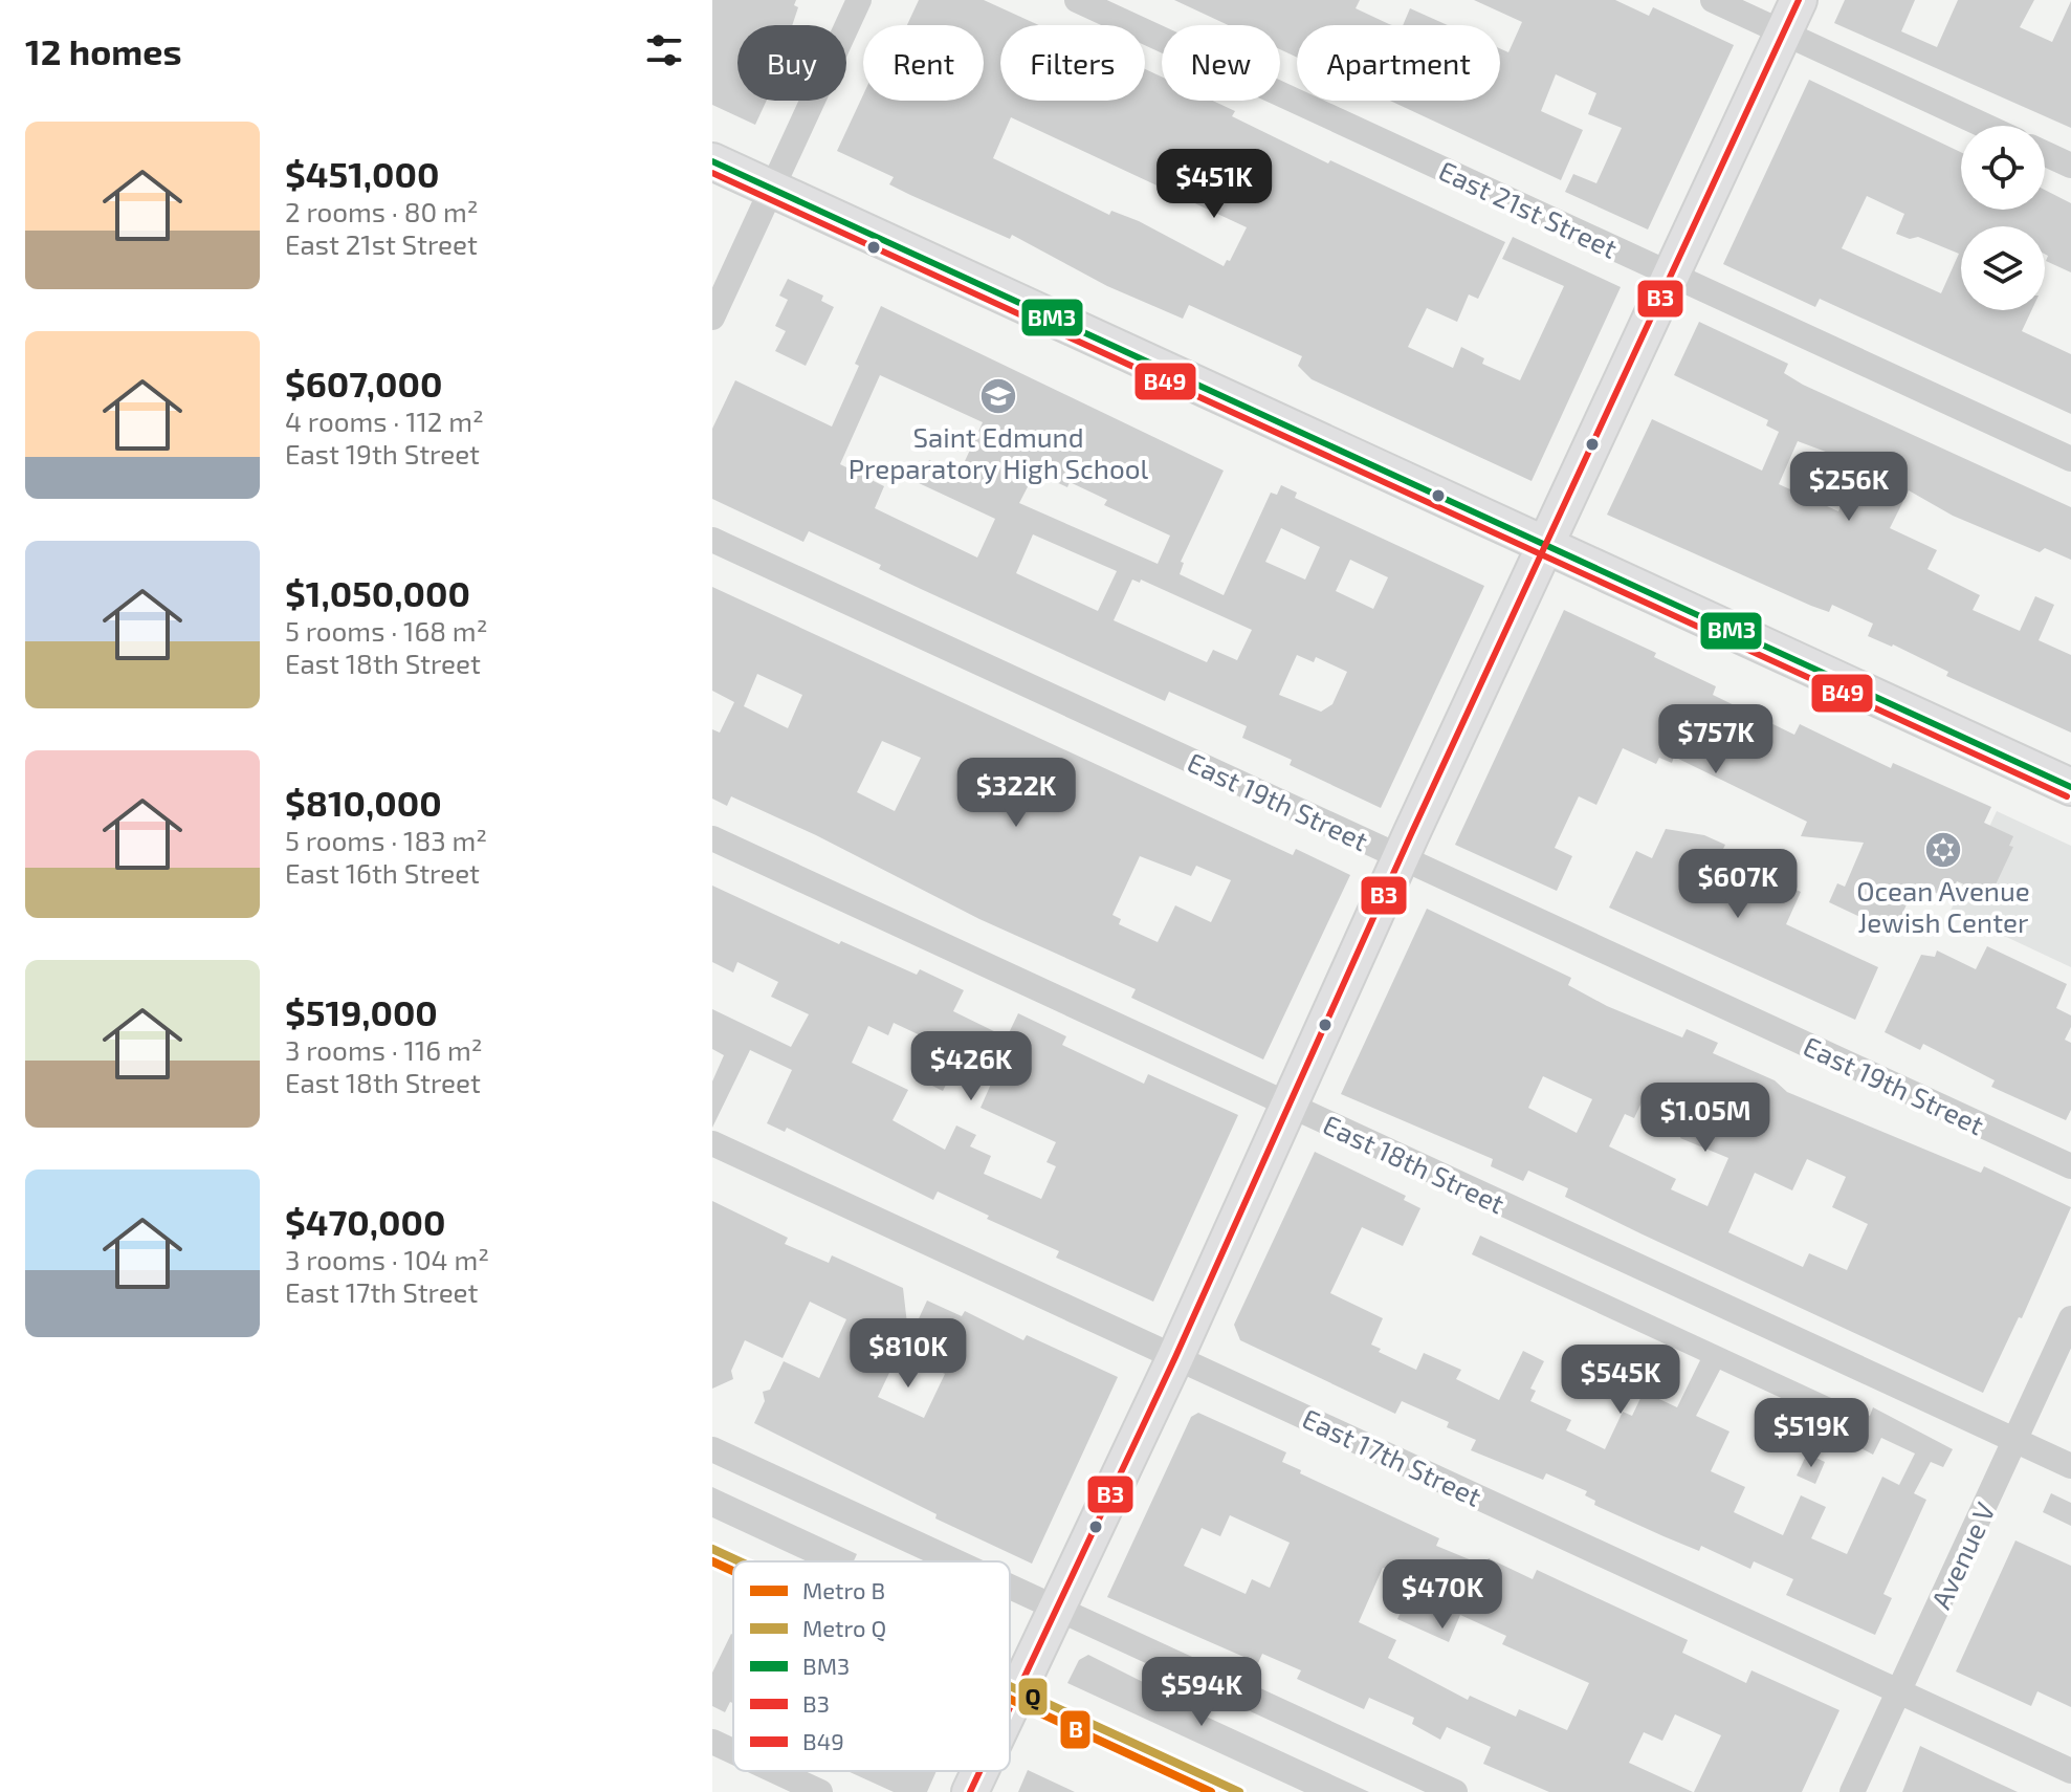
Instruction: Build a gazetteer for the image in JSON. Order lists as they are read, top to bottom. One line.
{"streets":{"street":["East 21st Street","East 19th Street","East 18th Street","East 17th Street","Avenue V"]},"crossings":[["East 18th Street","Avenue V"],["East 17th Street","Avenue V"]],"places":{"school or university":["Saint Edmund Preparatory High School"],"synagogue":["Ocean Avenue Jewish Center"]},"lines":["transit line B3","transit line BM3","transit line B49","metro line Q","metro line B"],"legend":["Metro B","Metro Q","BM3","B3","B49"],"page":{"heading":"12 homes","chip":["Buy","Rent","Filters","New","Apartment"],"list":[{"name":"$451,000","note":"2 rooms · 80 m² · East 21st Street"},{"name":"$607,000","note":"4 rooms · 112 m² · East 19th Street"},{"name":"$1,050,000","note":"5 rooms · 168 m² · East 18th Street"},{"name":"$810,000","note":"5 rooms · 183 m² · East 16th Street"},{"name":"$519,000","note":"3 rooms · 116 m² · East 18th Street"},{"name":"$470,000","note":"3 rooms · 104 m² · East 17th Street"}],"price":["$451K","$256K","$757K","$322K","$607K","$426K","$1.05M","$810K","$545K","$519K","$470K","$594K"]}}
